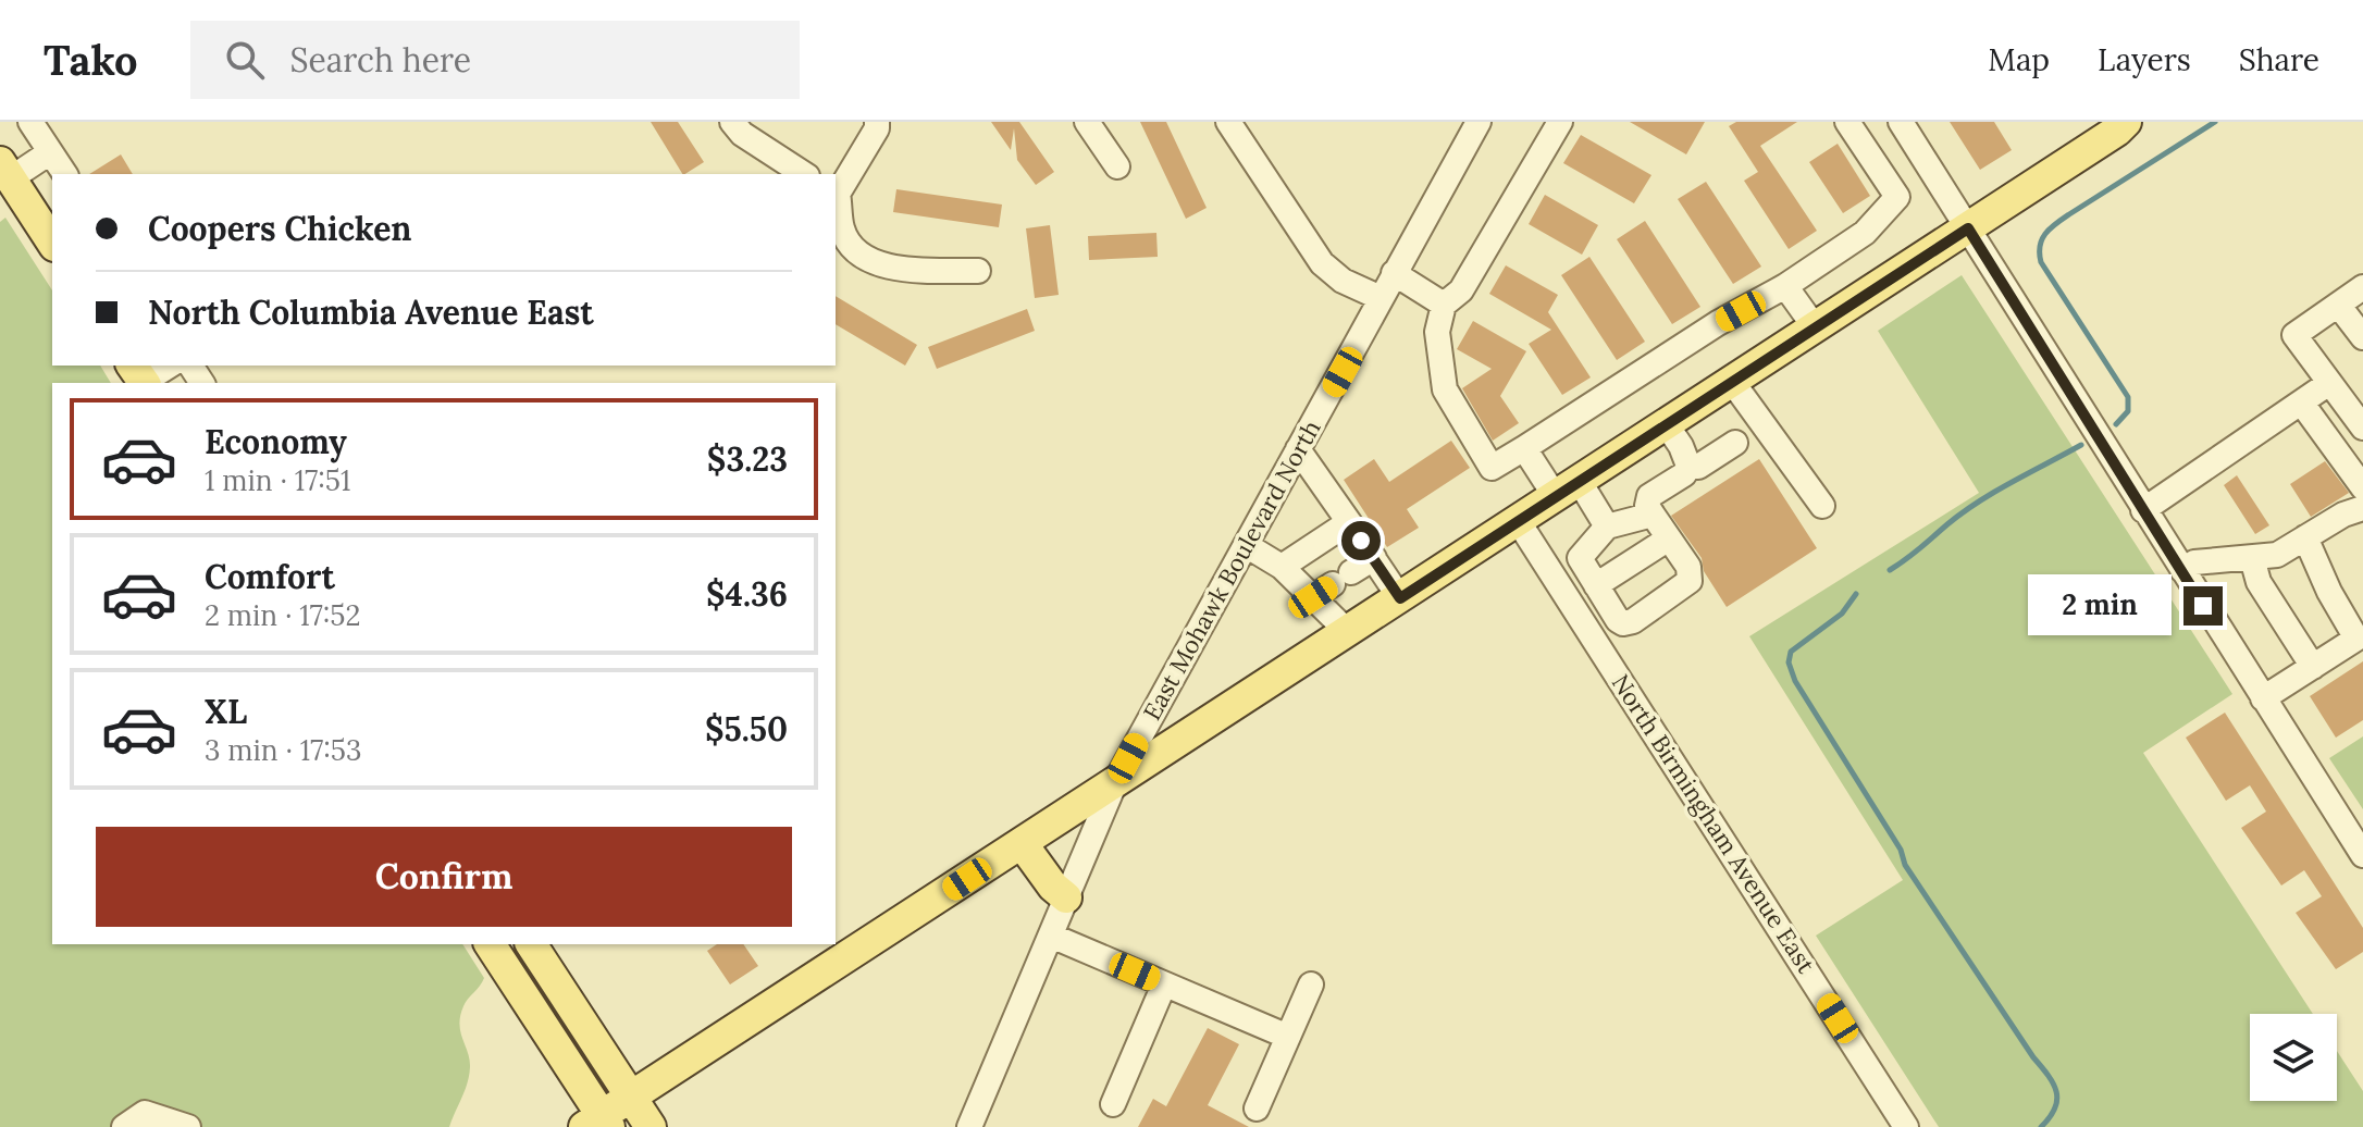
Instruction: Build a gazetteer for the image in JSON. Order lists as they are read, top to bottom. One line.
{"streets":{"street":["East Mohawk Boulevard North","North Birmingham Avenue East"]},"page":{"header":"Tako","search":"Search here","nav":["Map","Layers","Share"],"banner":["Coopers Chicken","North Columbia Avenue East"],"list":[{"name":"Economy","note":"1 min · 17:51","value":"$3.23"},{"name":"Comfort","note":"2 min · 17:52","value":"$4.36"},{"name":"XL","note":"3 min · 17:53","value":"$5.50"}],"bubble":"2 min","buttons":"Confirm"}}
